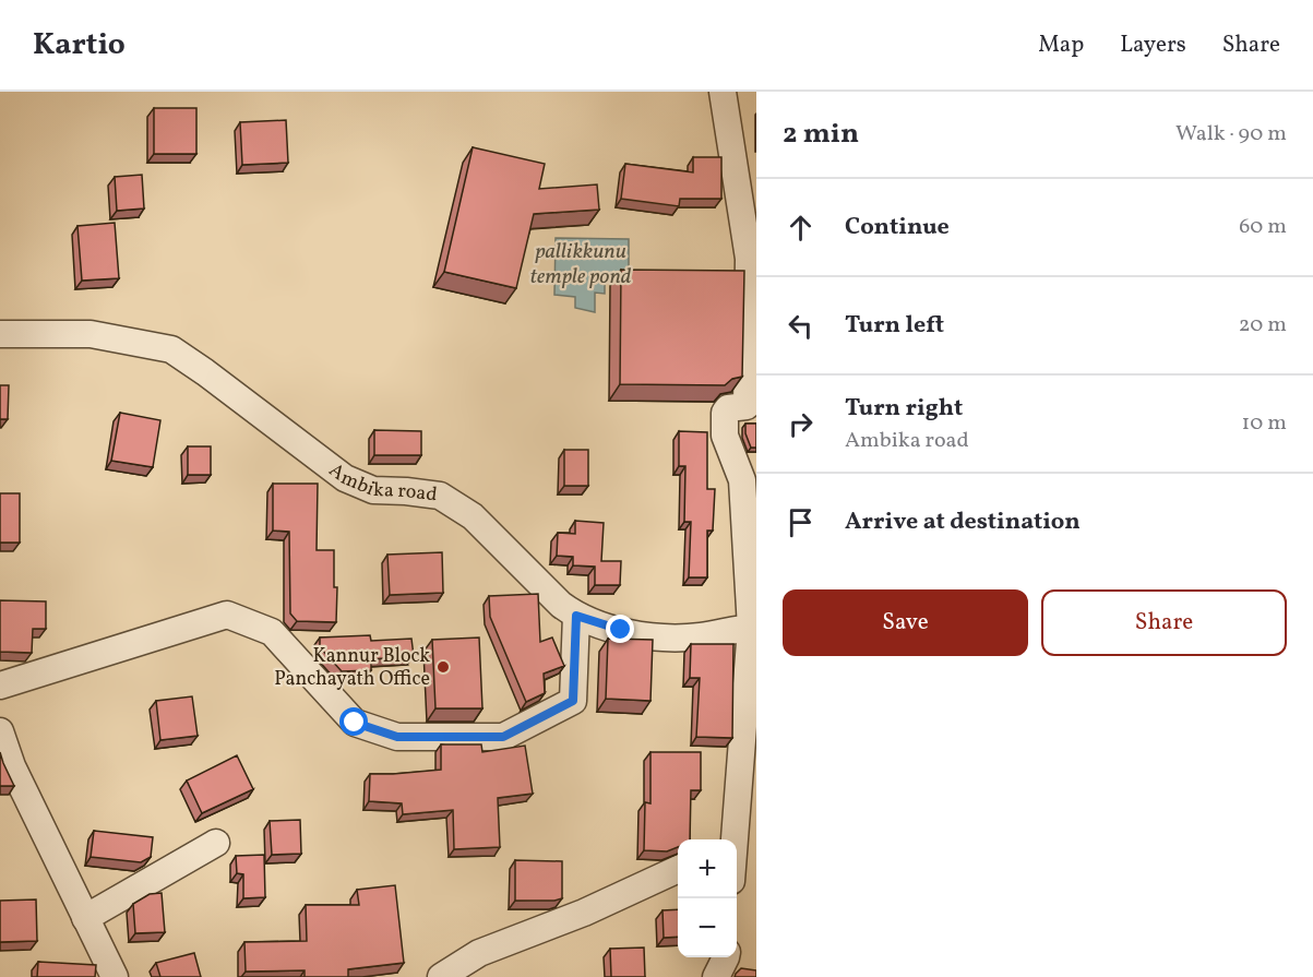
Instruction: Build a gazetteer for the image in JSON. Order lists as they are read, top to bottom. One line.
{"streets":{"street":["Ambika road"]},"water":["pallikkunu temple pond"],"places":["Kannur Block Panchayath Office"],"page":{"header":"Kartio","nav":["Map","Layers","Share"],"heading":["2 min","Walk · 90 m"],"list":[["Continue","60 m"],["Turn left","20 m"],["Turn right","Ambika road","10 m"],"Arrive at destination"],"buttons":["Save","Share"],"map_buttons":["+","−"]}}
